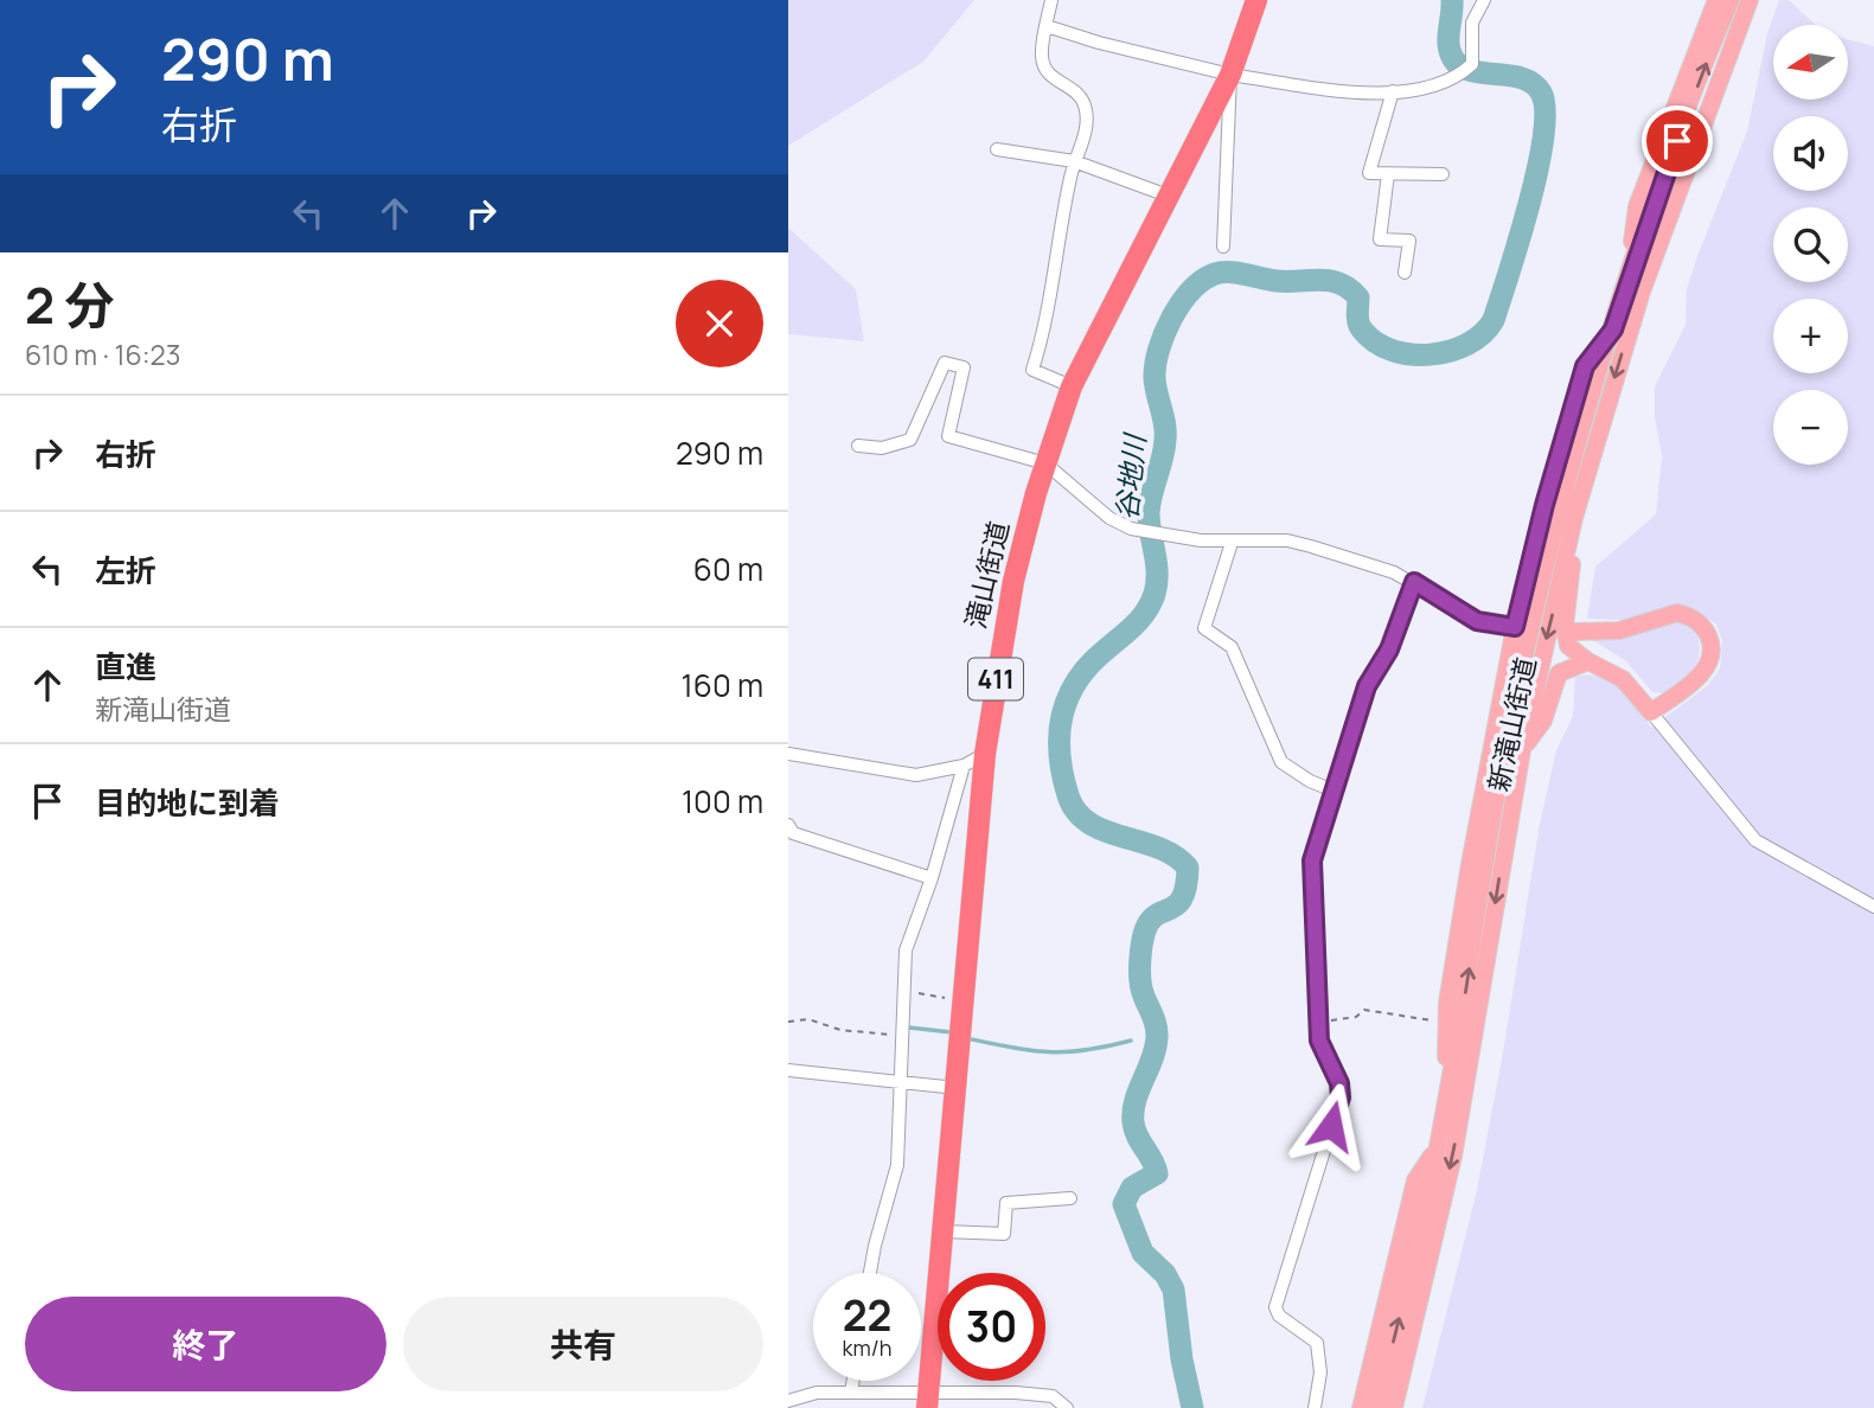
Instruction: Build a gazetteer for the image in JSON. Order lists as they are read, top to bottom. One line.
{"streets":{"highway":["滝山街道","411"],"main road":["新滝山街道"]},"water":["谷地川"],"north":"left","page":{"turn":["290 m","右折"],"map_buttons":["+","−"],"heading":["2 分","610 m · 16:23"],"list":[{"name":"右折","value":"290 m"},{"name":"左折","value":"60 m"},{"name":"直進","note":"新滝山街道","value":"160 m"},{"name":"目的地に到着","value":"100 m"}],"speed":"22 km/h","limit":"30","buttons":["終了","共有"]}}
